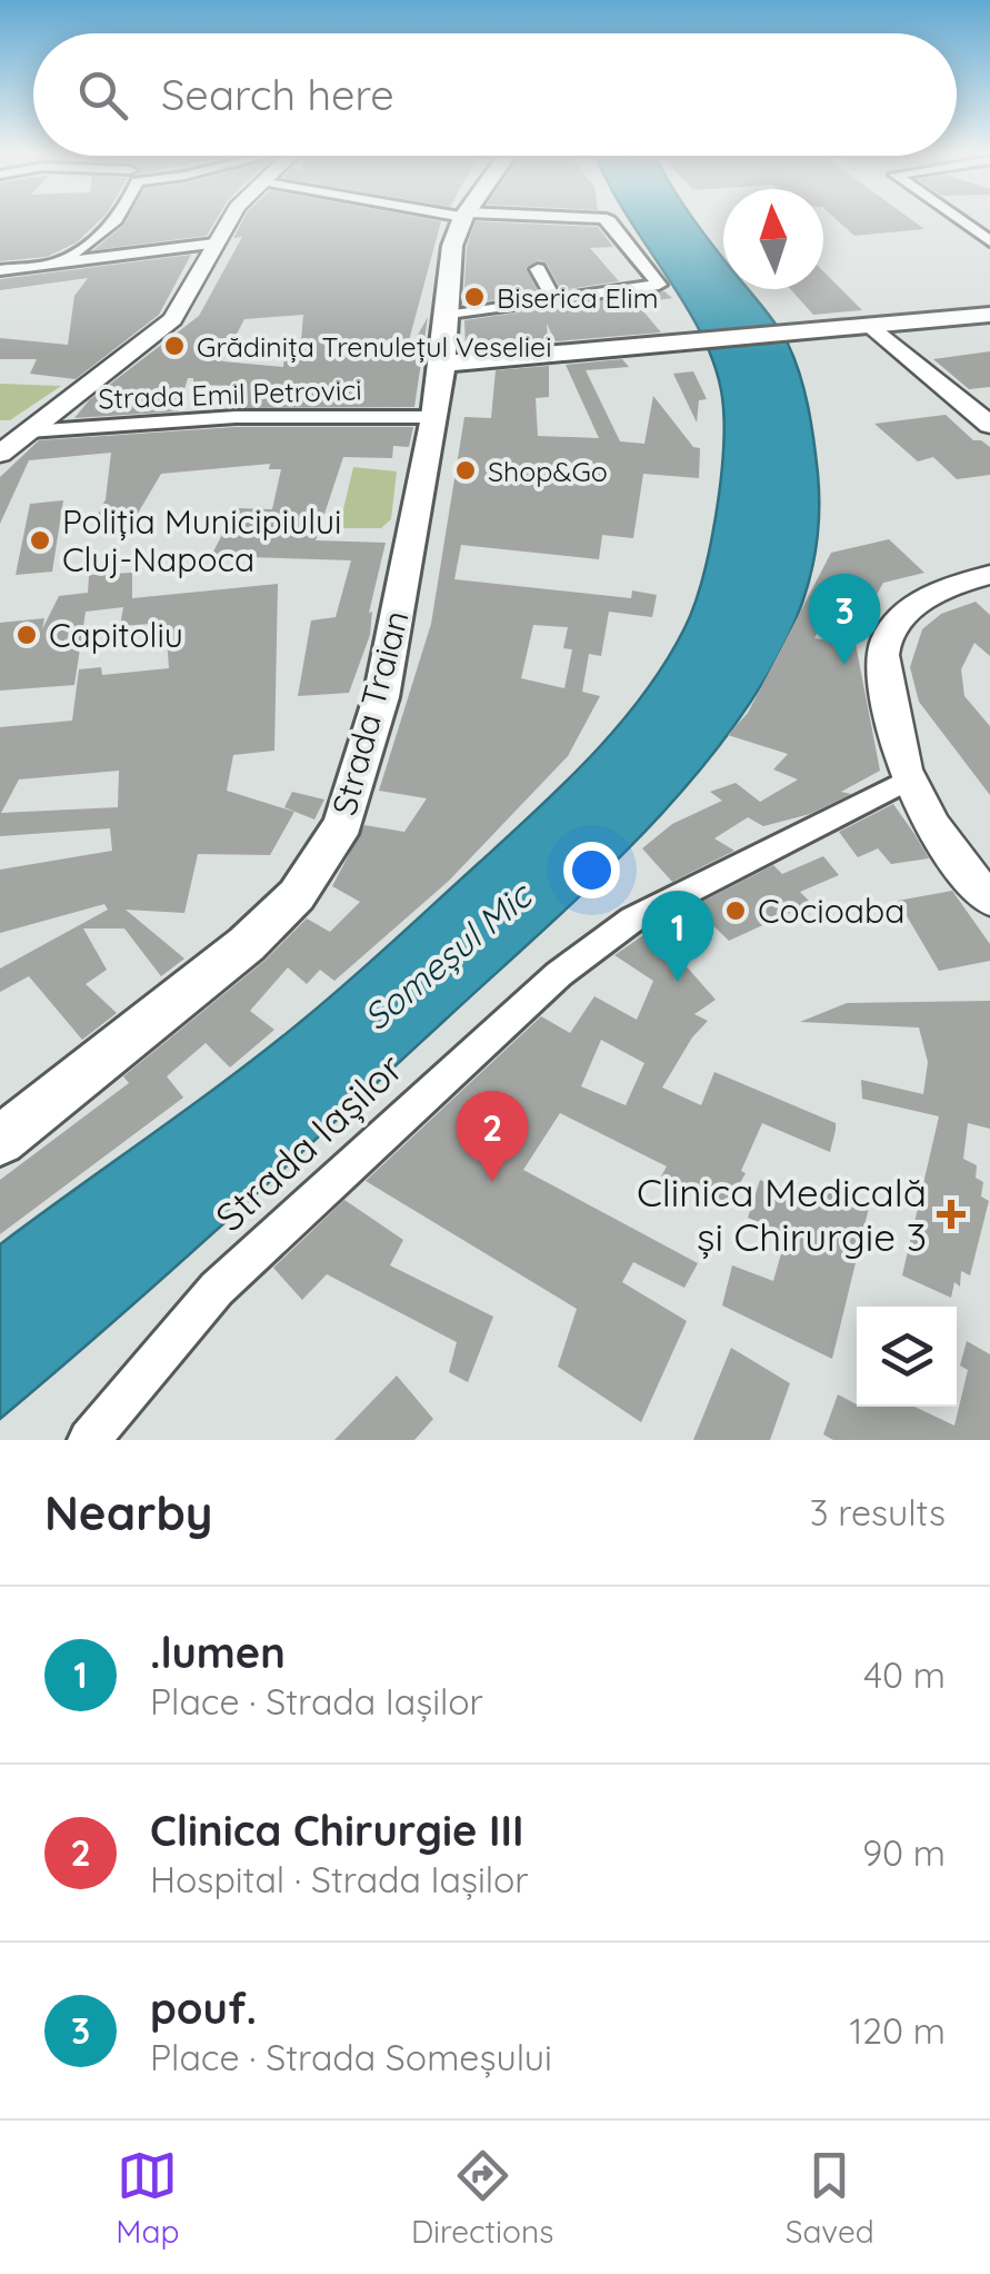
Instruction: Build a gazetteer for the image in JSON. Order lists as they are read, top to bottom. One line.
{"streets":{"main road":["Strada Traian"],"street":["Strada Emil Petrovici","Strada Iașilor"]},"crossings":[["Strada Emil Petrovici","Strada Traian"]],"water":["Someșul Mic"],"places":{"other":["Biserica Elim","Grădinița Trenulețul Veseliei","Shop&Go","Poliția Municipiului Cluj-Napoca","Capitoliu","Cocioaba"],"health":["Clinica Medicală și Chirurgie 3"]},"north":"top","page":{"search":"Search here","pins":["3","1","2"],"heading":["Nearby","3 results"],"list":[{"mark":"1","name":".lumen","note":"Place · Strada Iașilor","value":"40 m"},{"mark":"2","name":"Clinica Chirurgie III","note":"Hospital · Strada Iașilor","value":"90 m"},{"mark":"3","name":"pouf.","note":"Place · Strada Someșului","value":"120 m"}],"nav":["Map","Directions","Saved"]}}
